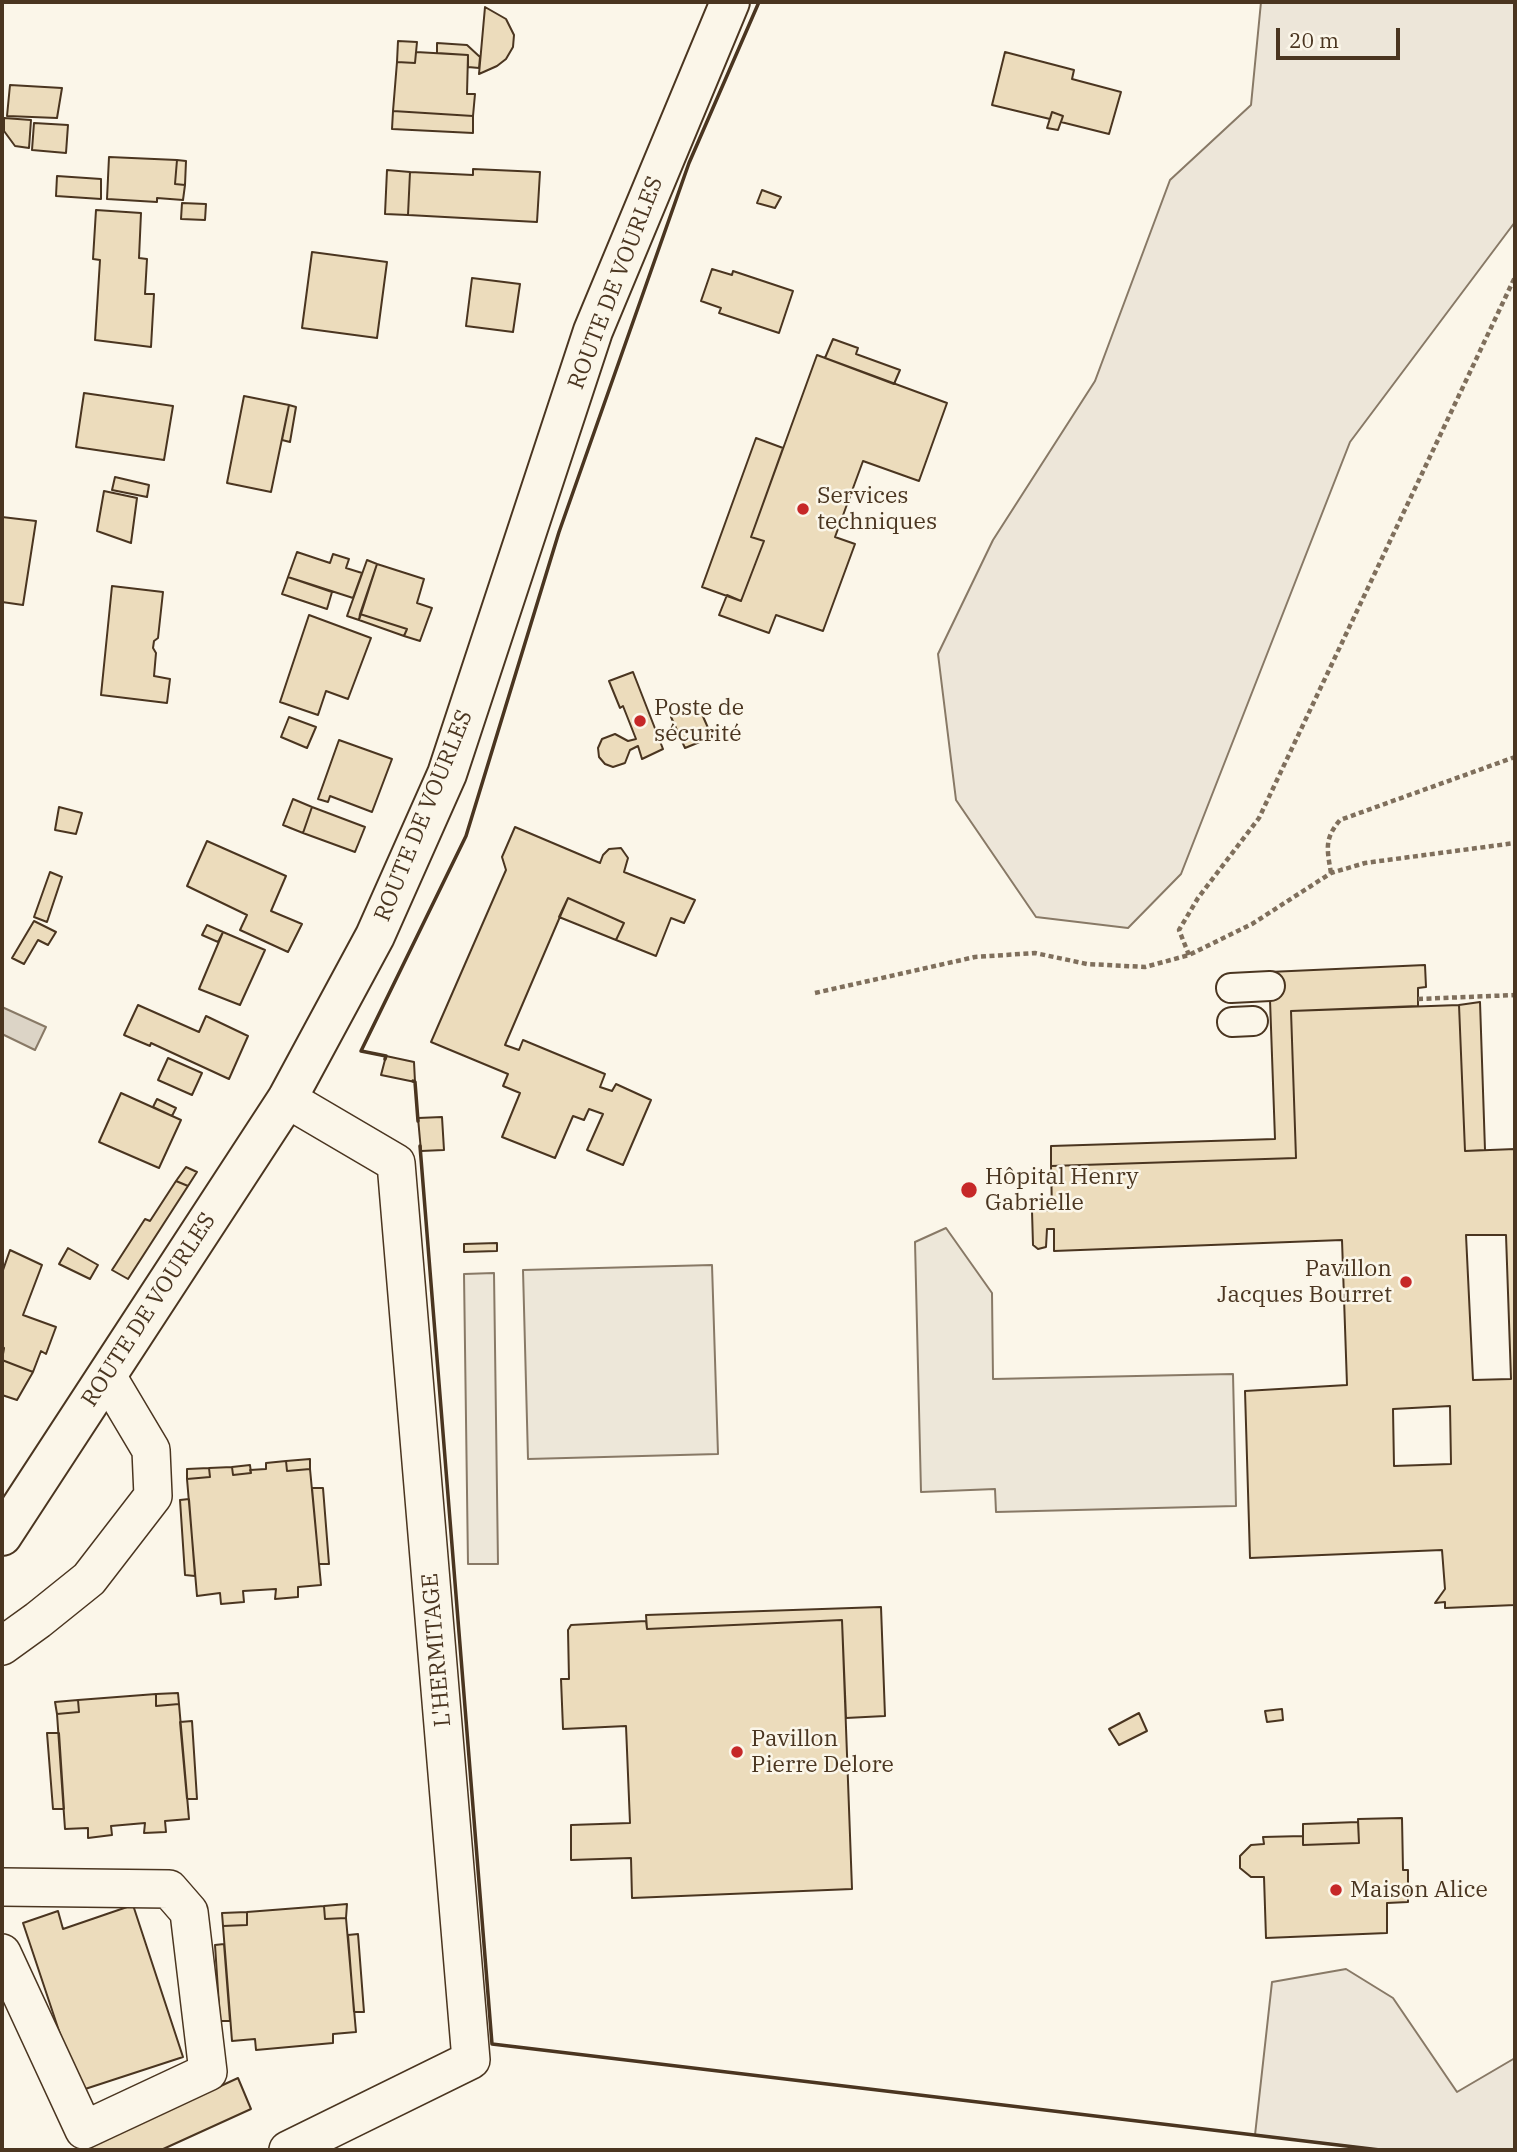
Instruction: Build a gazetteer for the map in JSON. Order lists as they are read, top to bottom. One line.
{"streets":{"street":["ROUTE DE VOURLES","L'HERMITAGE"]},"crossings":[["ROUTE DE VOURLES","L'HERMITAGE"]],"places":["Services techniques","Poste de sécurité","Hôpital Henry Gabrielle","Pavillon Jacques Bourret","Pavillon Pierre Delore","Maison Alice"],"scale_bar":"20 m"}
